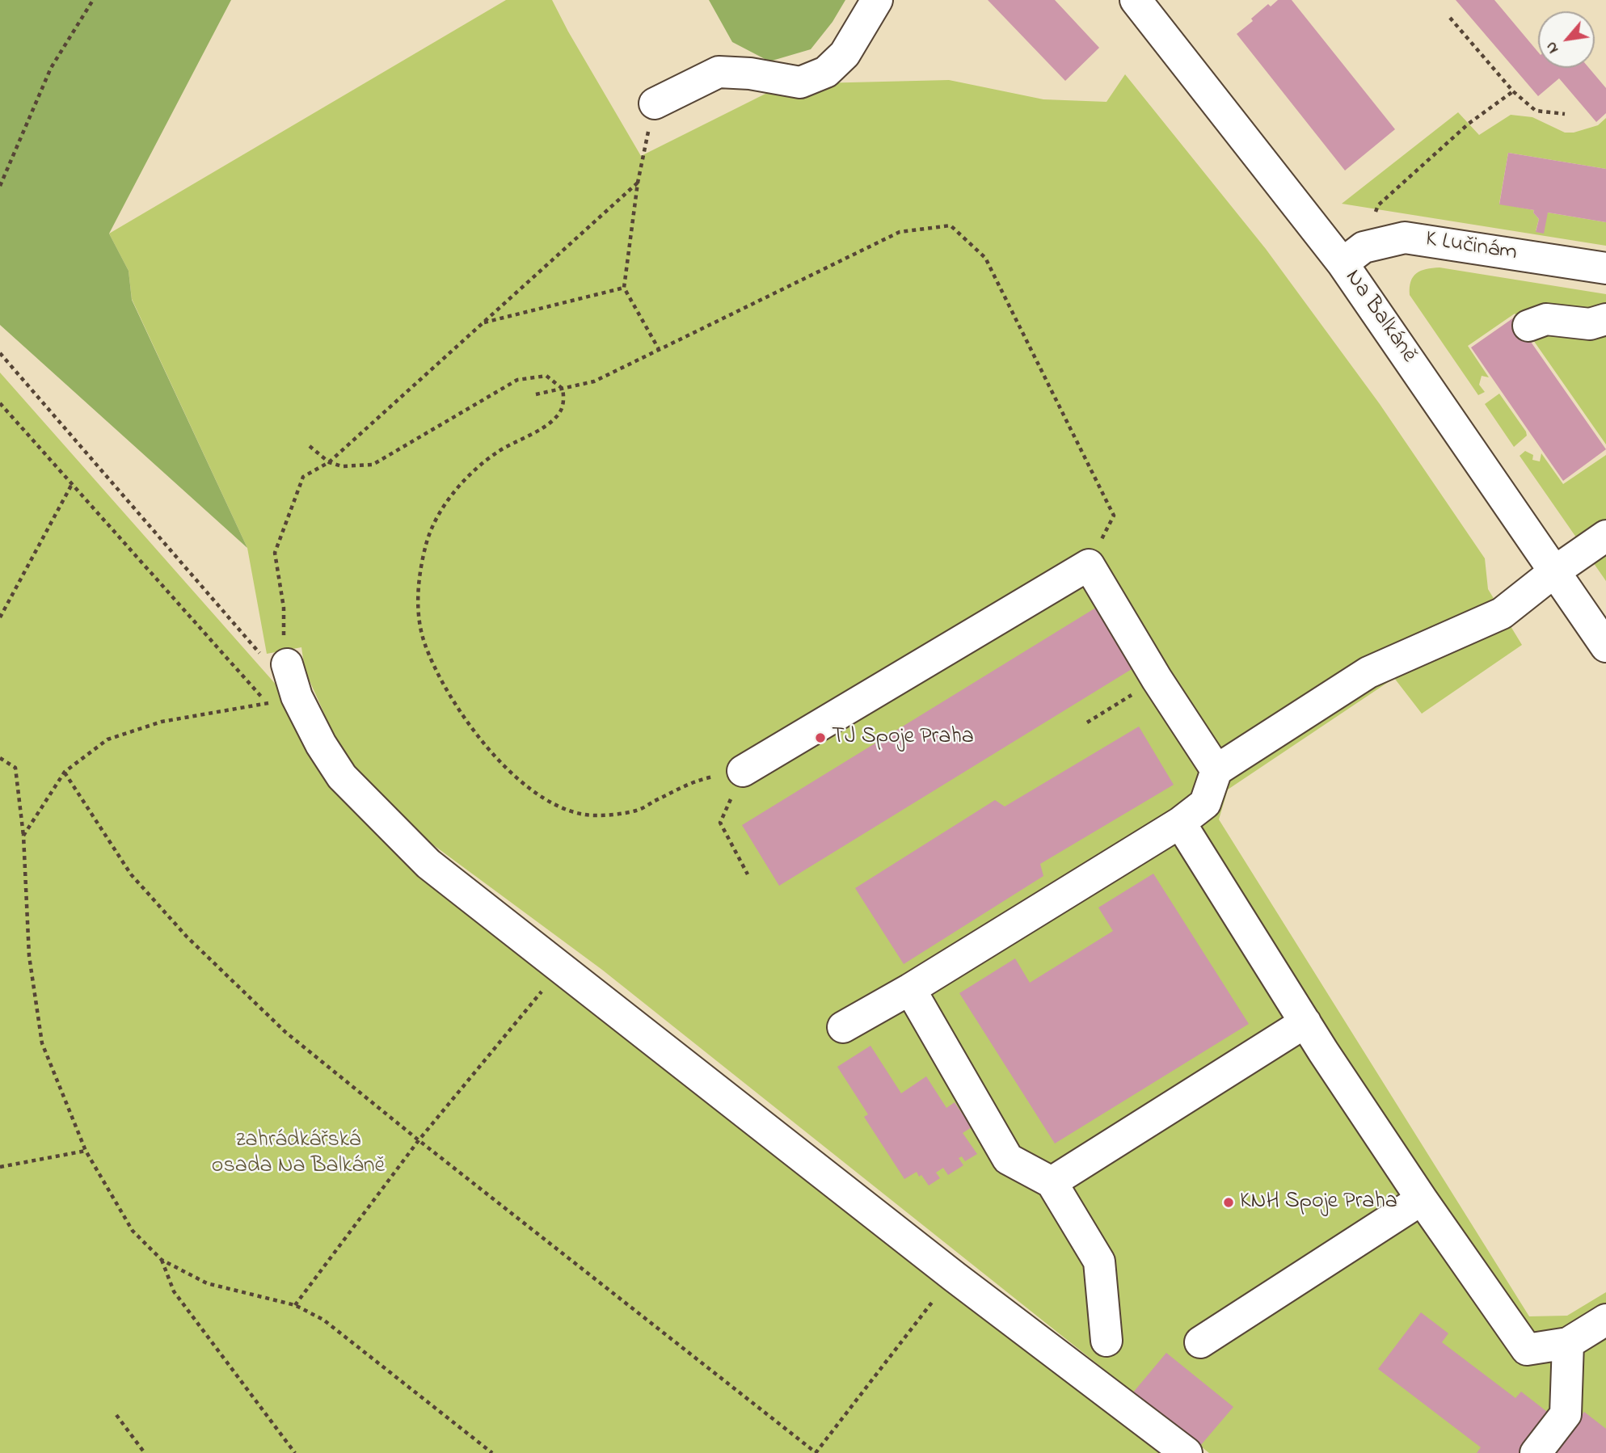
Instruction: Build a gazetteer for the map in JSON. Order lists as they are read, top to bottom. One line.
{"streets":{"street":["K Lučinám","Na Balkáně"]},"crossings":[["K Lučinám","Na Balkáně"]],"parks":["zahrádkářská osada Na Balkáně"],"places":["TJ Spoje Praha","KNH Spoje Praha"],"north":"bottom left"}
